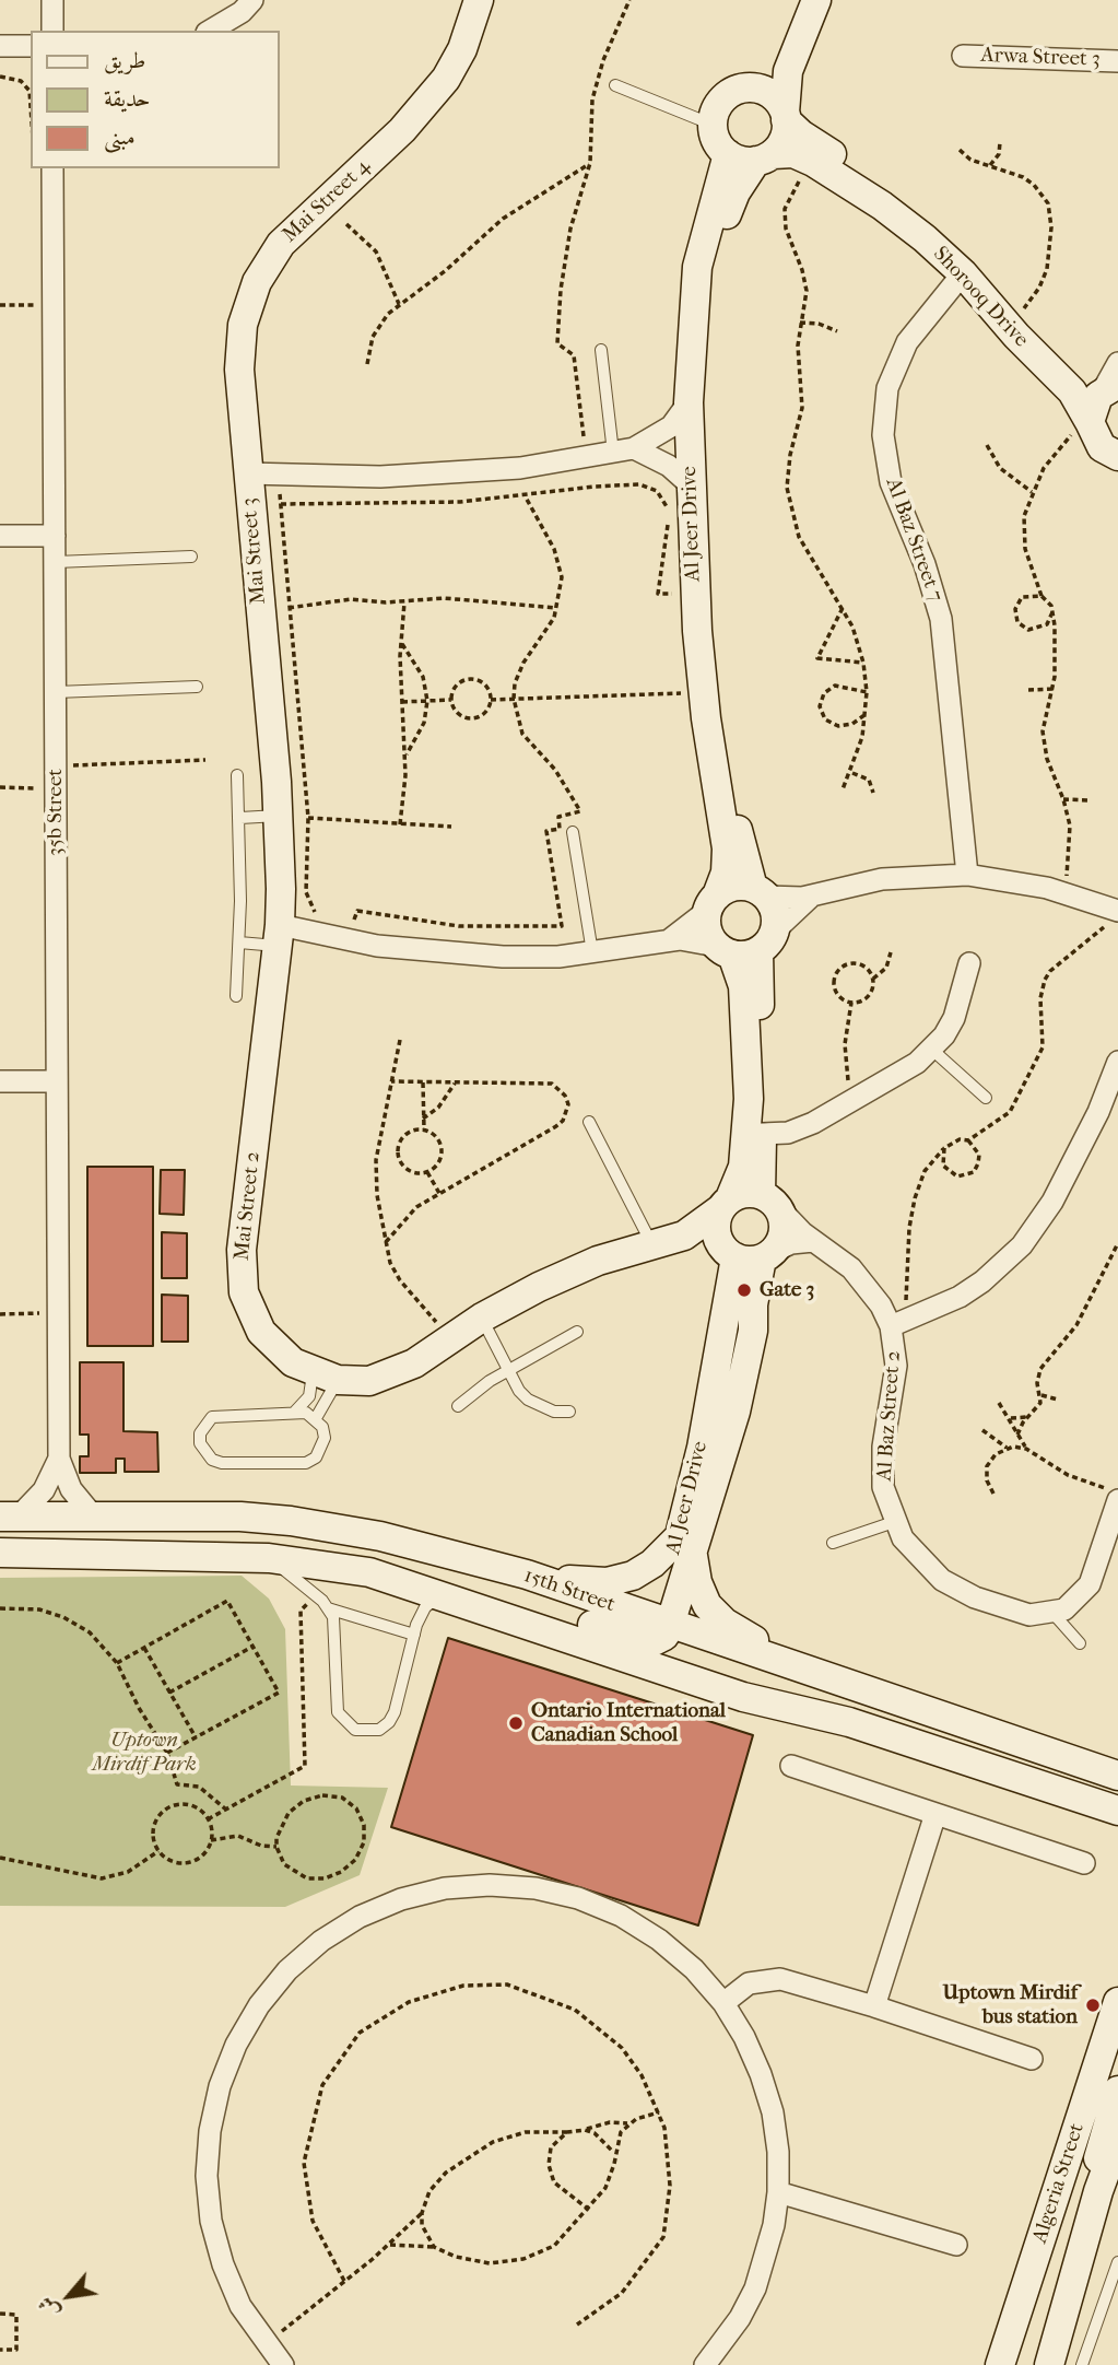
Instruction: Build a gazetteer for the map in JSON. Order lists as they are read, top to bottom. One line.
{"streets":{"street":["Arwa Street 3","Mai Street 4","Shorooq Drive","Al Jeer Drive","Al Baz Street 7","Mai Street 3","35b Street","Mai Street 2","Al Baz Street 2","15th Street","Algeria Street"]},"crossings":[["Mai Street 4","Mai Street 3"],["Shorooq Drive","Al Jeer Drive"],["Shorooq Drive","Al Baz Street 7"],["Al Jeer Drive","Mai Street 3"],["Al Jeer Drive","Al Baz Street 2"],["Al Jeer Drive","15th Street"],["Mai Street 3","Mai Street 2"],["35b Street","15th Street"]],"parks":["Uptown Mirdif Park"],"places":["Gate 3","Ontario International Canadian School","Uptown Mirdif bus station"],"legend":["طريق","حديقة","مبنى"],"north":"bottom left"}
